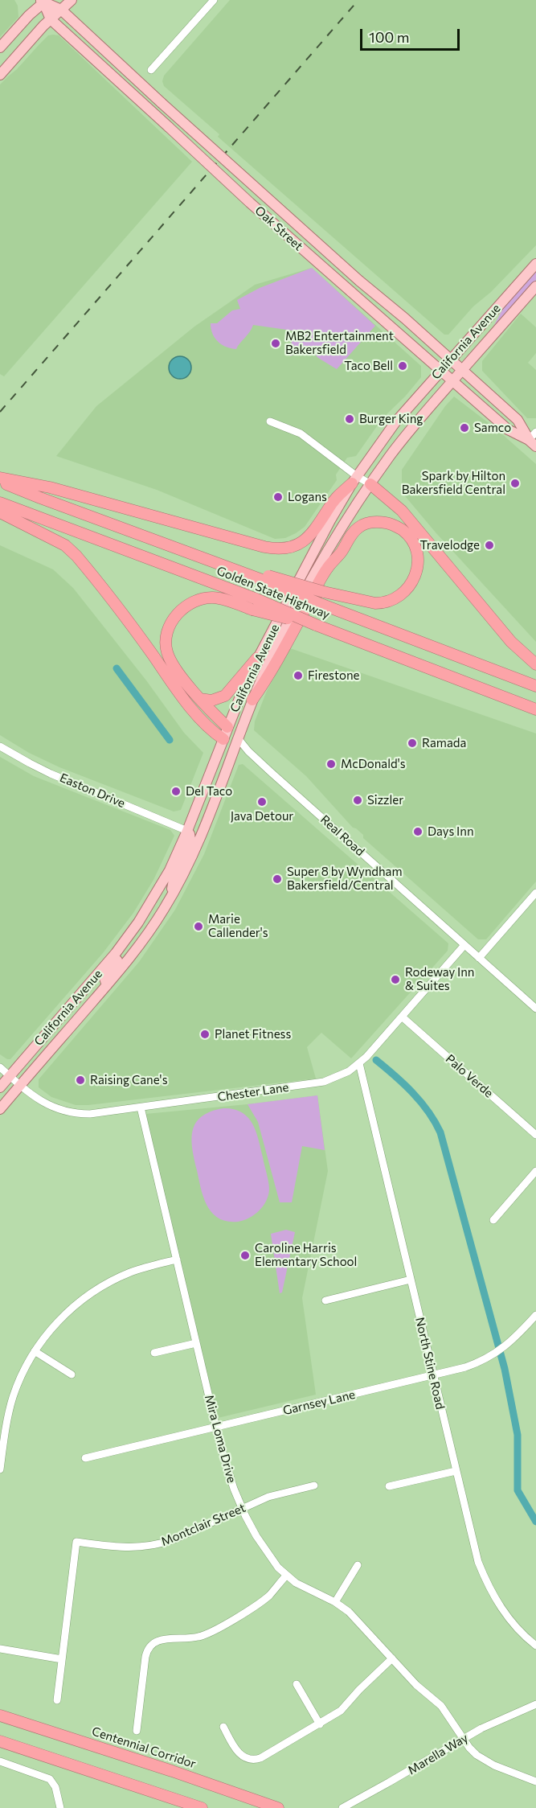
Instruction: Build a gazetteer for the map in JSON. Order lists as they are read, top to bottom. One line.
{"streets":{"highway":["Golden State Highway","Centennial Corridor"],"main road":["Oak Street","California Avenue"],"street":["Easton Drive","Real Road","Palo Verde","Chester Lane","North Stine Road","Garnsey Lane","Mira Loma Drive","Montclair Street","Marella Way"]},"crossings":[["Oak Street","California Avenue"],["California Avenue","Easton Drive"],["California Avenue","Real Road"],["California Avenue","Chester Lane"],["Real Road","Chester Lane"],["Palo Verde","Chester Lane"],["Chester Lane","North Stine Road"],["Chester Lane","Mira Loma Drive"],["North Stine Road","Garnsey Lane"],["Garnsey Lane","Mira Loma Drive"],["Mira Loma Drive","Montclair Street"],["Mira Loma Drive","Marella Way"]],"places":["MB2 Entertainment Bakersfield","Taco Bell","Burger King","Samco","Spark by Hilton Bakersfield Central","Logans","Travelodge","Firestone","Ramada","McDonald's","Del Taco","Sizzler","Java Detour","Days Inn","Super 8 by Wyndham Bakersfield/Central","Marie Callender's","Rodeway Inn & Suites","Planet Fitness","Raising Cane's","Caroline Harris Elementary School"],"scale_bar":"100 m"}
